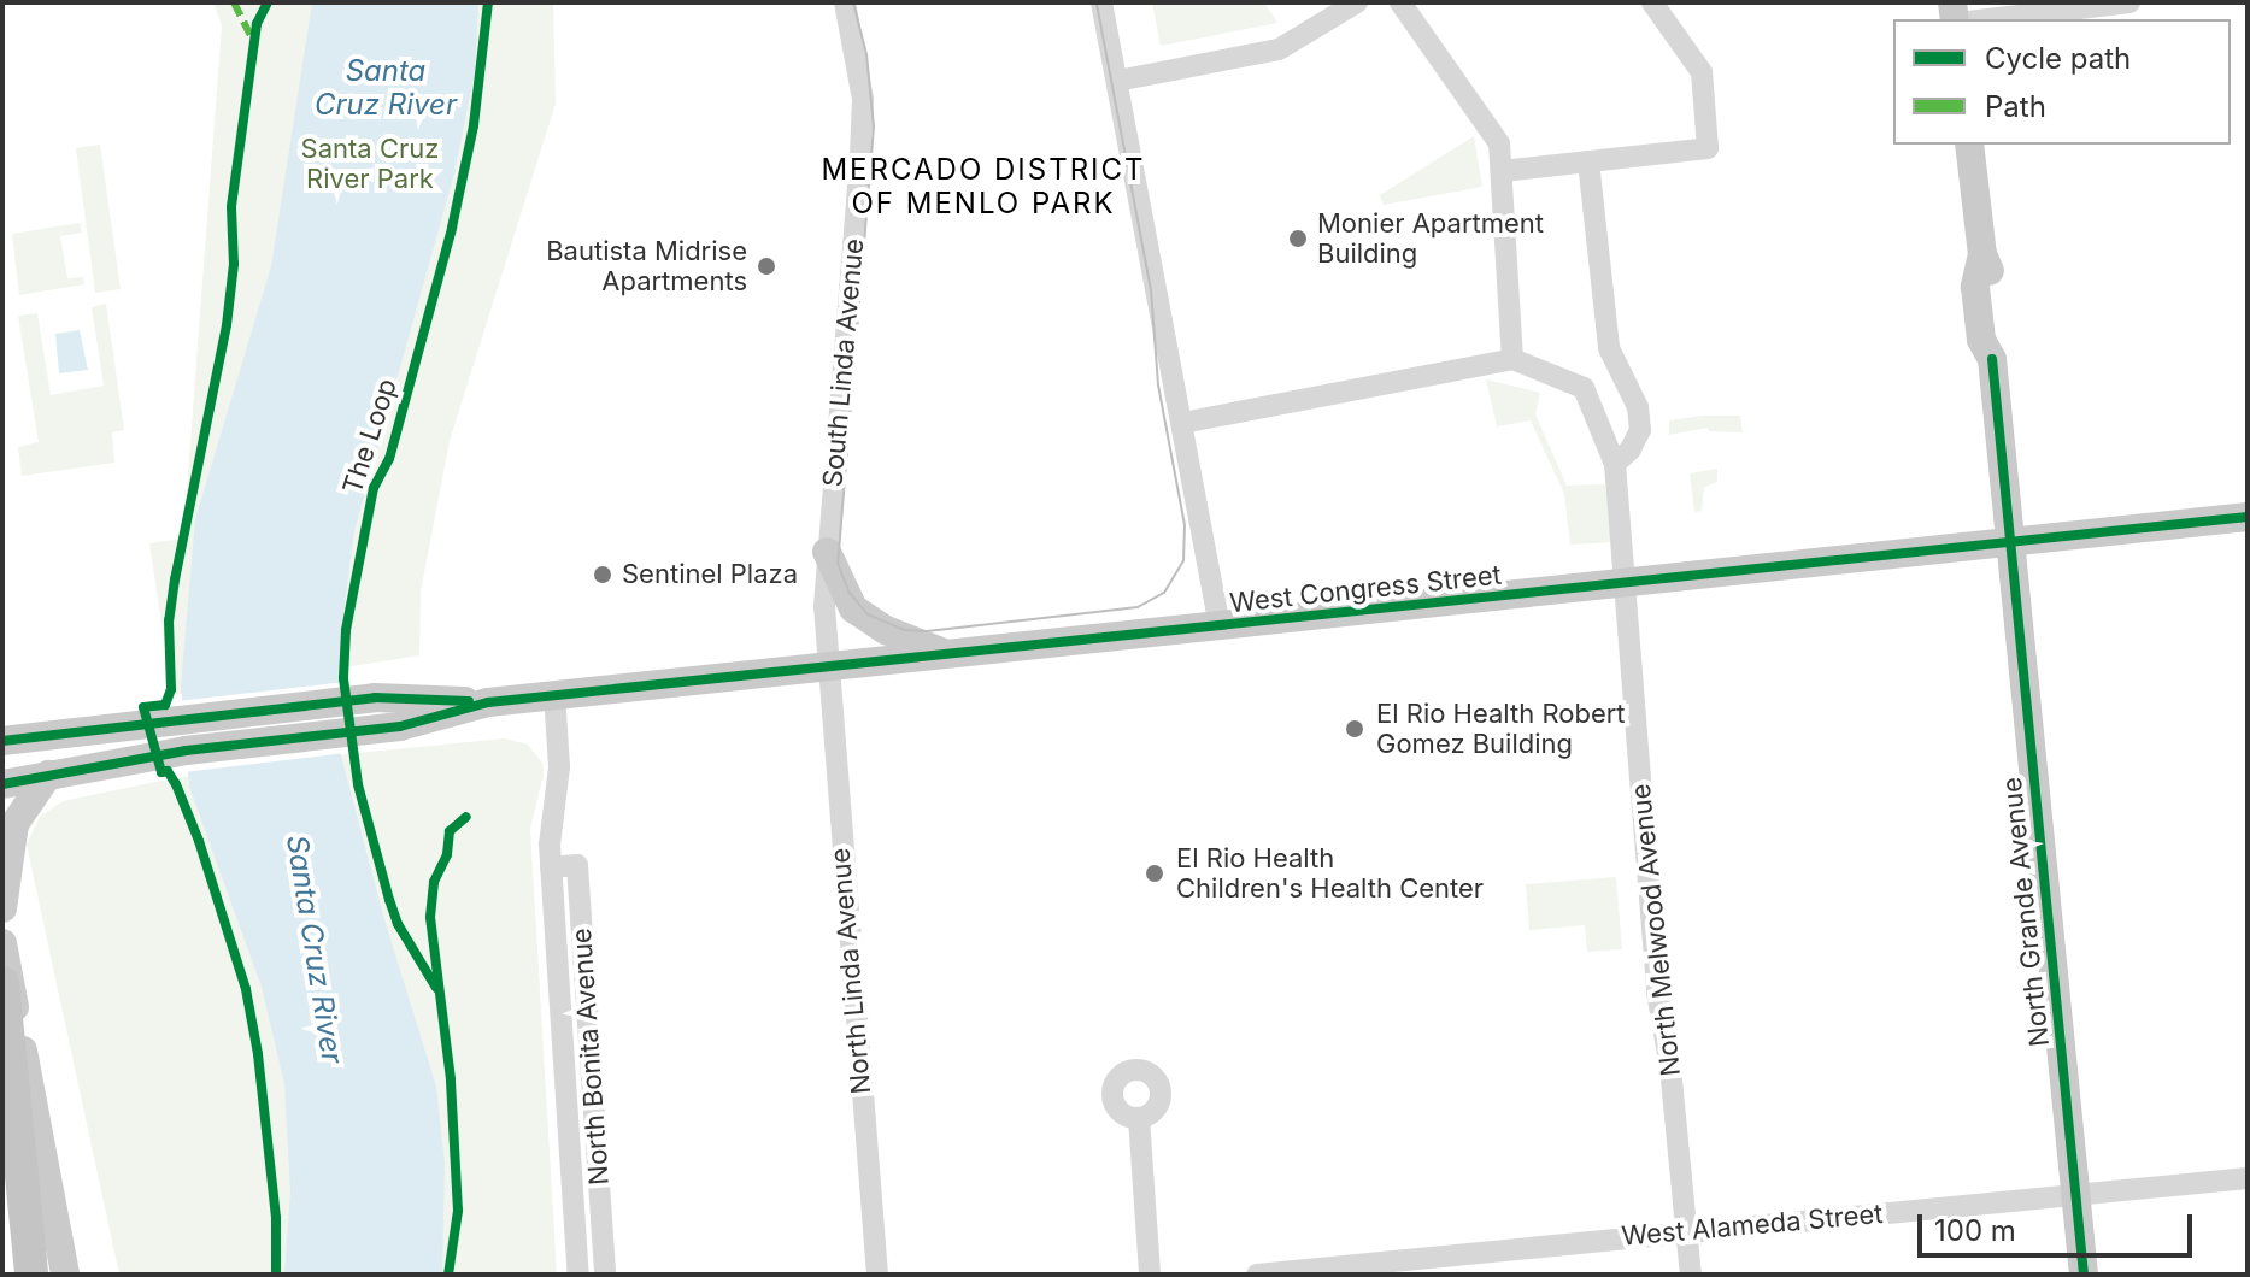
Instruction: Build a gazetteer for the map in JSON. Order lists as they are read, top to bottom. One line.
{"streets":{"main road":["West Congress Street","North Grande Avenue"],"street":["South Linda Avenue","North Melwood Avenue","North Linda Avenue","North Bonita Avenue","West Alameda Street"],"cycle path":["The Loop"]},"crossings":[["South Linda Avenue","West Congress Street"],["South Linda Avenue","North Linda Avenue"],["West Congress Street","North Grande Avenue"],["West Congress Street","North Melwood Avenue"],["West Congress Street","North Linda Avenue"],["West Congress Street","North Bonita Avenue"],["North Grande Avenue","West Alameda Street"],["North Melwood Avenue","West Alameda Street"]],"districts":["MERCADO DISTRICT OF MENLO PARK"],"water":["Santa Cruz River"],"parks":["Santa Cruz River Park"],"places":["Monier Apartment Building","Bautista Midrise Apartments","Sentinel Plaza","El Rio Health Robert Gomez Building","El Rio Health Children's Health Center"],"legend":["Cycle path","Path"],"scale_bar":"100 m"}
